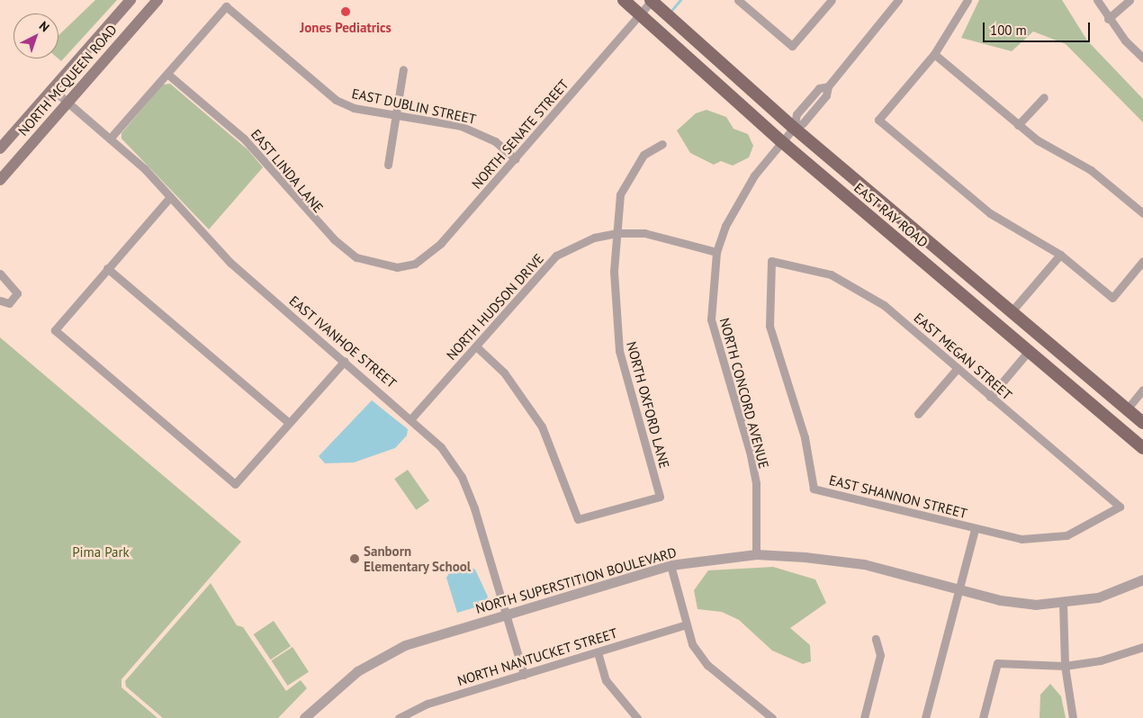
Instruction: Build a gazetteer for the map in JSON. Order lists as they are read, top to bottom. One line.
{"streets":{"main road":["NORTH MCQUEEN ROAD","EAST RAY ROAD"],"street":["EAST DUBLIN STREET","NORTH SENATE STREET","EAST LINDA LANE","NORTH HUDSON DRIVE","EAST IVANHOE STREET","EAST MEGAN STREET","NORTH CONCORD AVENUE","NORTH OXFORD LANE","EAST SHANNON STREET","NORTH SUPERSTITION BOULEVARD","NORTH NANTUCKET STREET"]},"crossings":[["NORTH MCQUEEN ROAD","EAST IVANHOE STREET"],["EAST DUBLIN STREET","NORTH SENATE STREET"],["EAST DUBLIN STREET","EAST LINDA LANE"],["NORTH SENATE STREET","EAST LINDA LANE"],["NORTH SENATE STREET","EAST RAY ROAD"],["EAST RAY ROAD","NORTH CONCORD AVENUE"],["NORTH HUDSON DRIVE","EAST IVANHOE STREET"],["NORTH HUDSON DRIVE","NORTH CONCORD AVENUE"],["NORTH HUDSON DRIVE","NORTH OXFORD LANE"],["EAST IVANHOE STREET","NORTH SUPERSTITION BOULEVARD"],["EAST IVANHOE STREET","NORTH NANTUCKET STREET"],["EAST MEGAN STREET","EAST SHANNON STREET"],["NORTH CONCORD AVENUE","NORTH SUPERSTITION BOULEVARD"]],"parks":["Pima Park"],"places":["Jones Pediatrics","Sanborn Elementary School"],"scale_bar":"100 m","north":"top right"}
